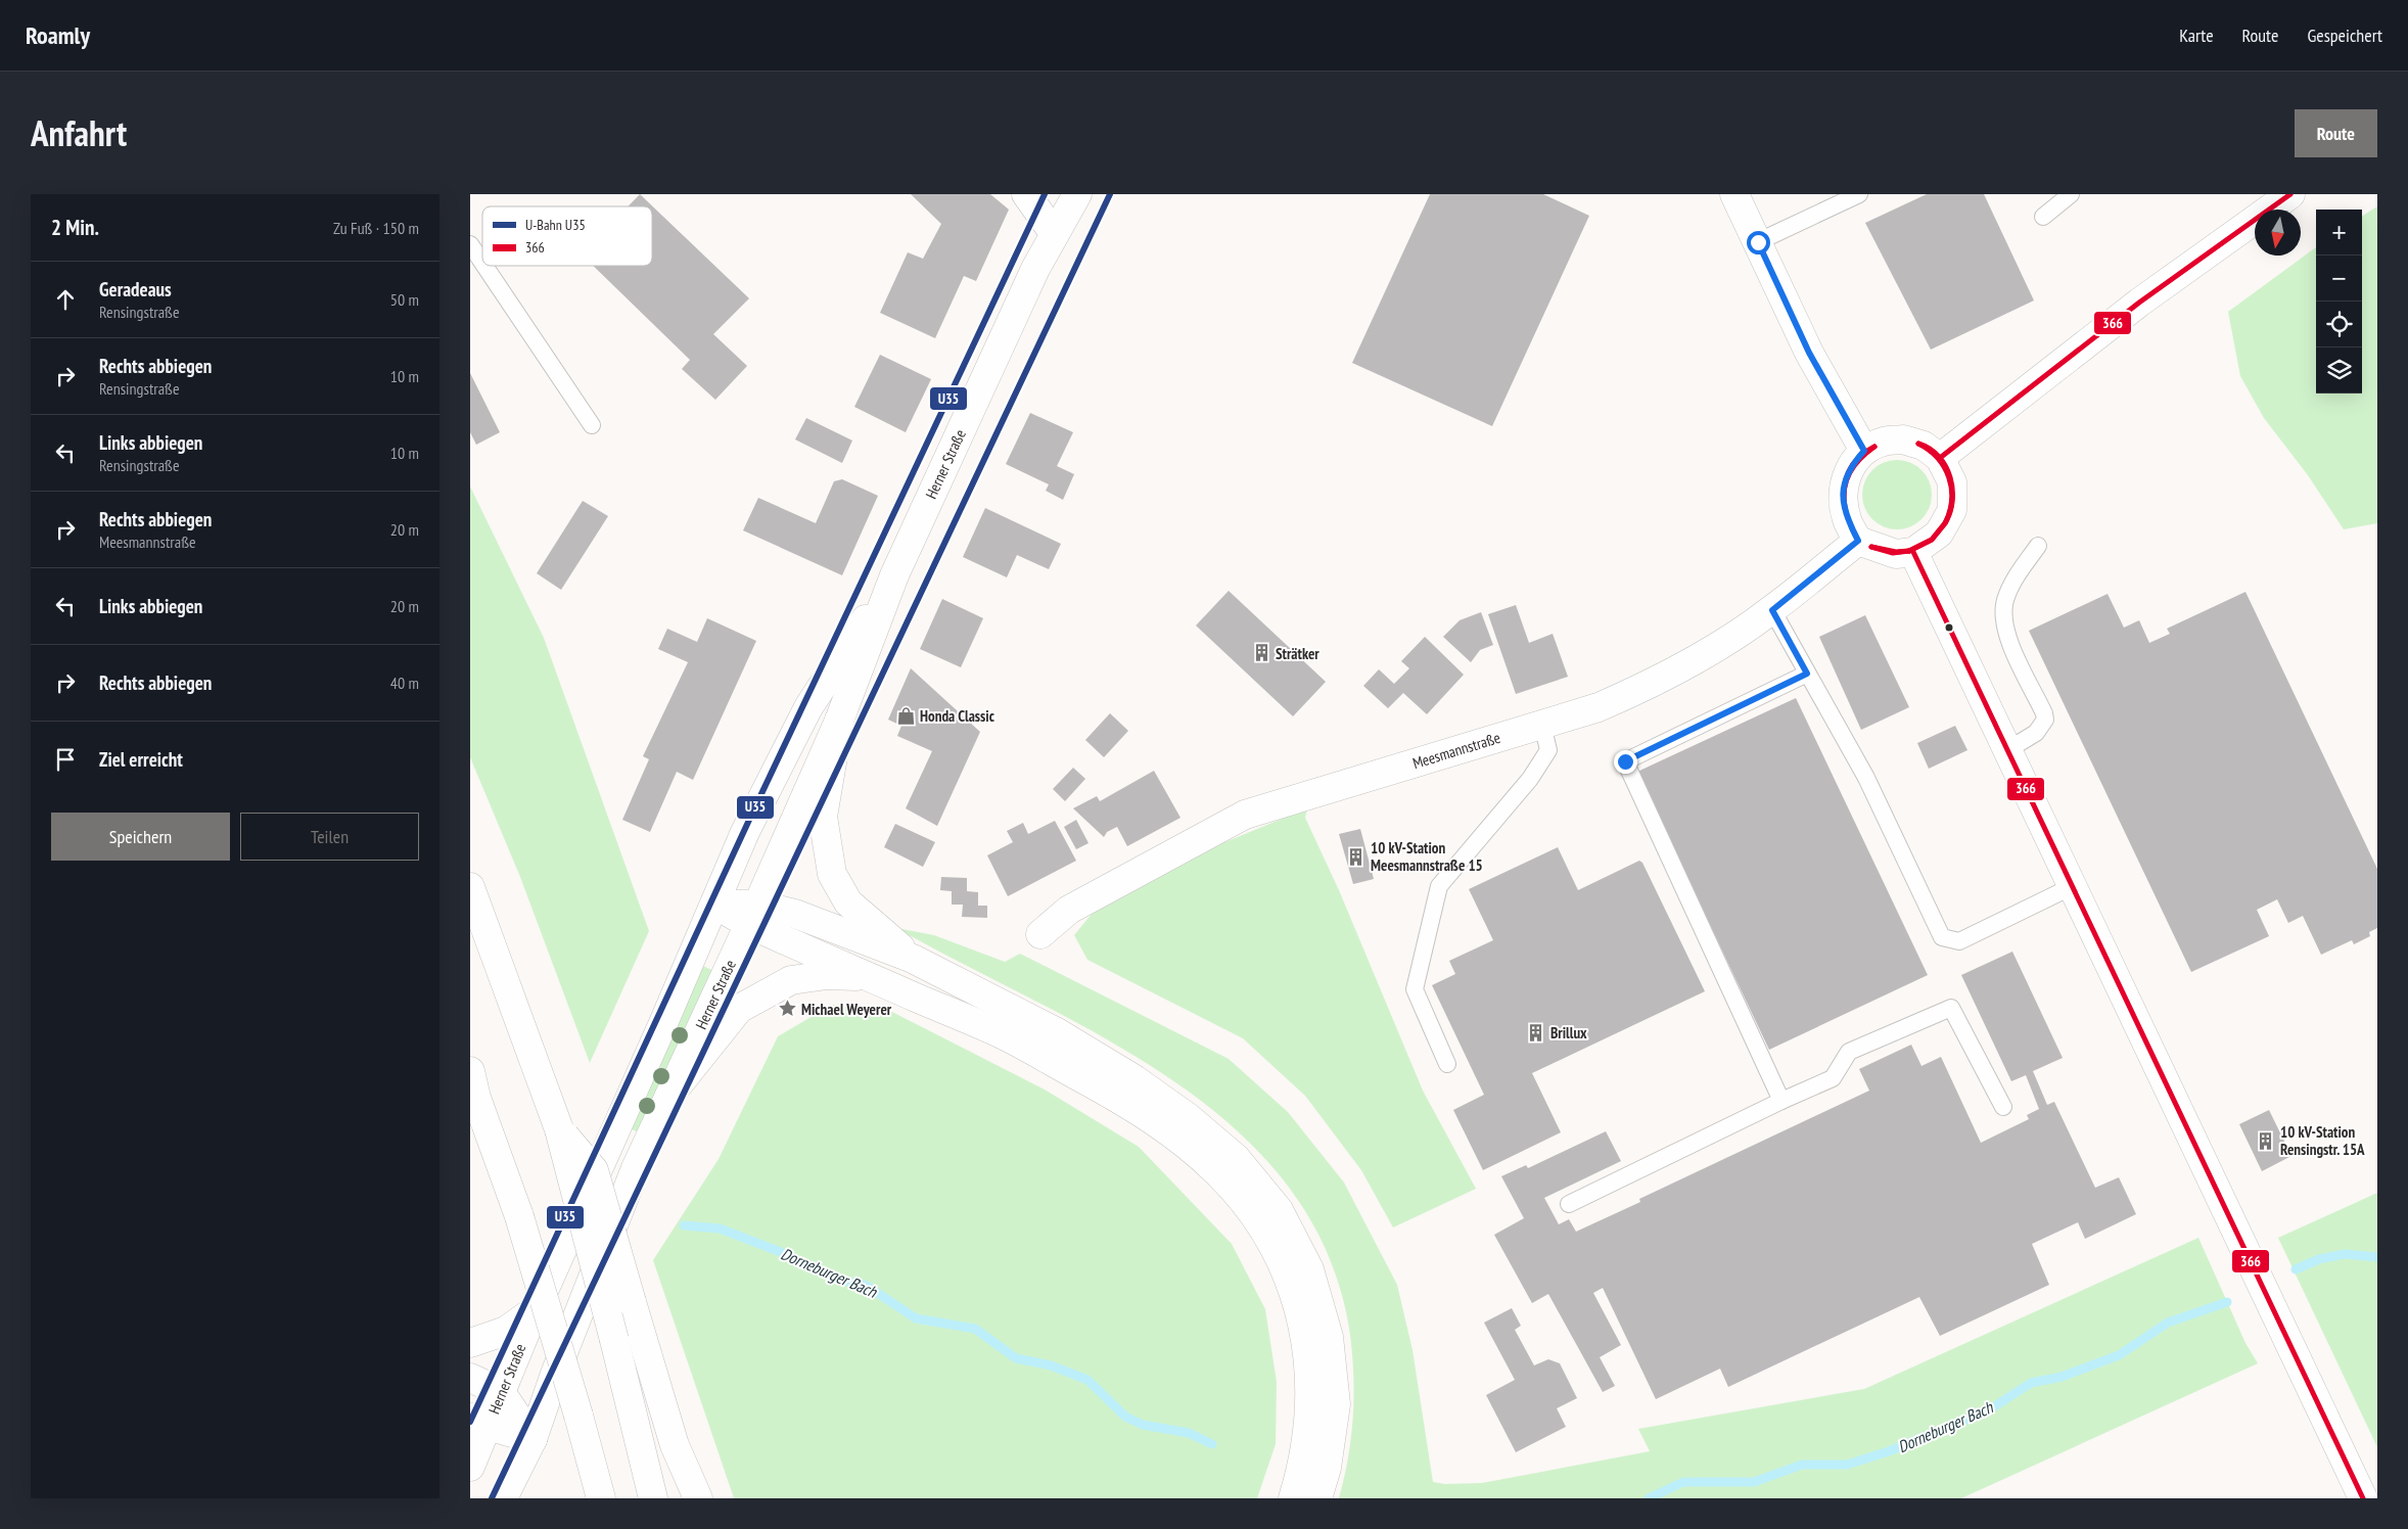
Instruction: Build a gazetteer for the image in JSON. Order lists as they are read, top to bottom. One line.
{"streets":{"main road":["Herner Straße","Meesmannstraße"]},"water":["Dorneburger Bach"],"places":{"building":["Strätker","10 kV-Station Meesmannstraße 15","Brillux","10 kV-Station Rensingstr. 15A"],"shop":["Honda Classic"],"place":["Michael Weyerer"]},"lines":["metro line U35","transit line 366"],"legend":["U-Bahn U35","366"],"north":"bottom","page":{"header":"Roamly","nav":["Karte","Route","Gespeichert"],"title":"Anfahrt","buttons":["Route",["Speichern","Teilen"]],"heading":["2 Min.","Zu Fuß · 150 m"],"map_buttons":["+","−"],"list":[["Geradeaus","Rensingstraße","50 m"],["Rechts abbiegen","Rensingstraße","10 m"],["Links abbiegen","Rensingstraße","10 m"],["Rechts abbiegen","Meesmannstraße","20 m"],["Links abbiegen","20 m"],["Rechts abbiegen","40 m"],"Ziel erreicht"]}}
